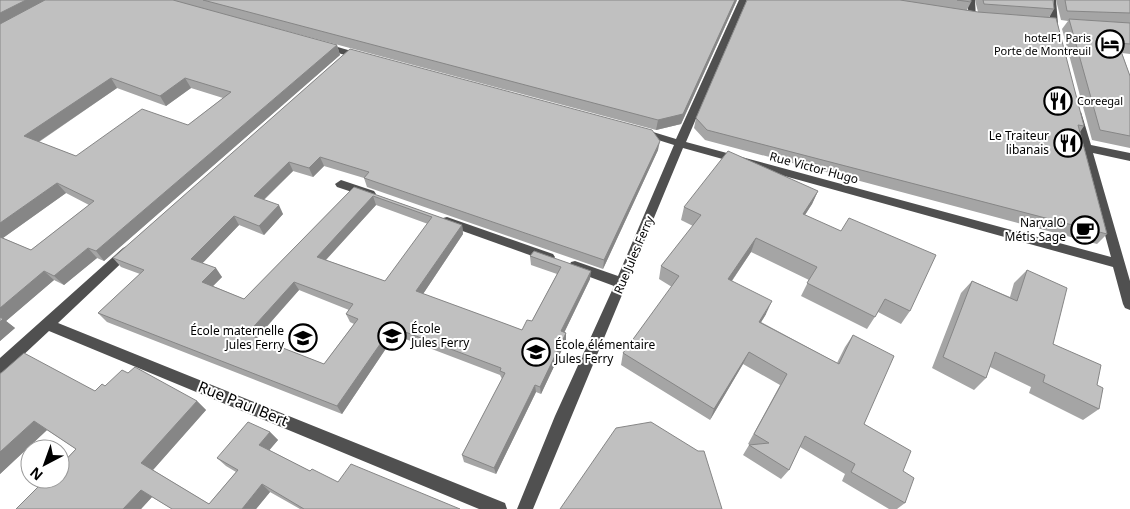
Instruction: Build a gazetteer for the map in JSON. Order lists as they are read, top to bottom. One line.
{"streets":{"street":["Rue Victor Hugo","Rue Jules Ferry","Rue Paul Bert"]},"crossings":[["Rue Victor Hugo","Rue Jules Ferry"]],"places":{"hotel":["hotelF1 Paris Porte de Montreuil"],"restaurant":["Coreegal","Le Traiteur libanais"],"cafe":["NarvalO Métis Sage"],"school or university":["École Jules Ferry","École maternelle Jules Ferry","École élémentaire Jules Ferry"]},"north":"bottom left"}
